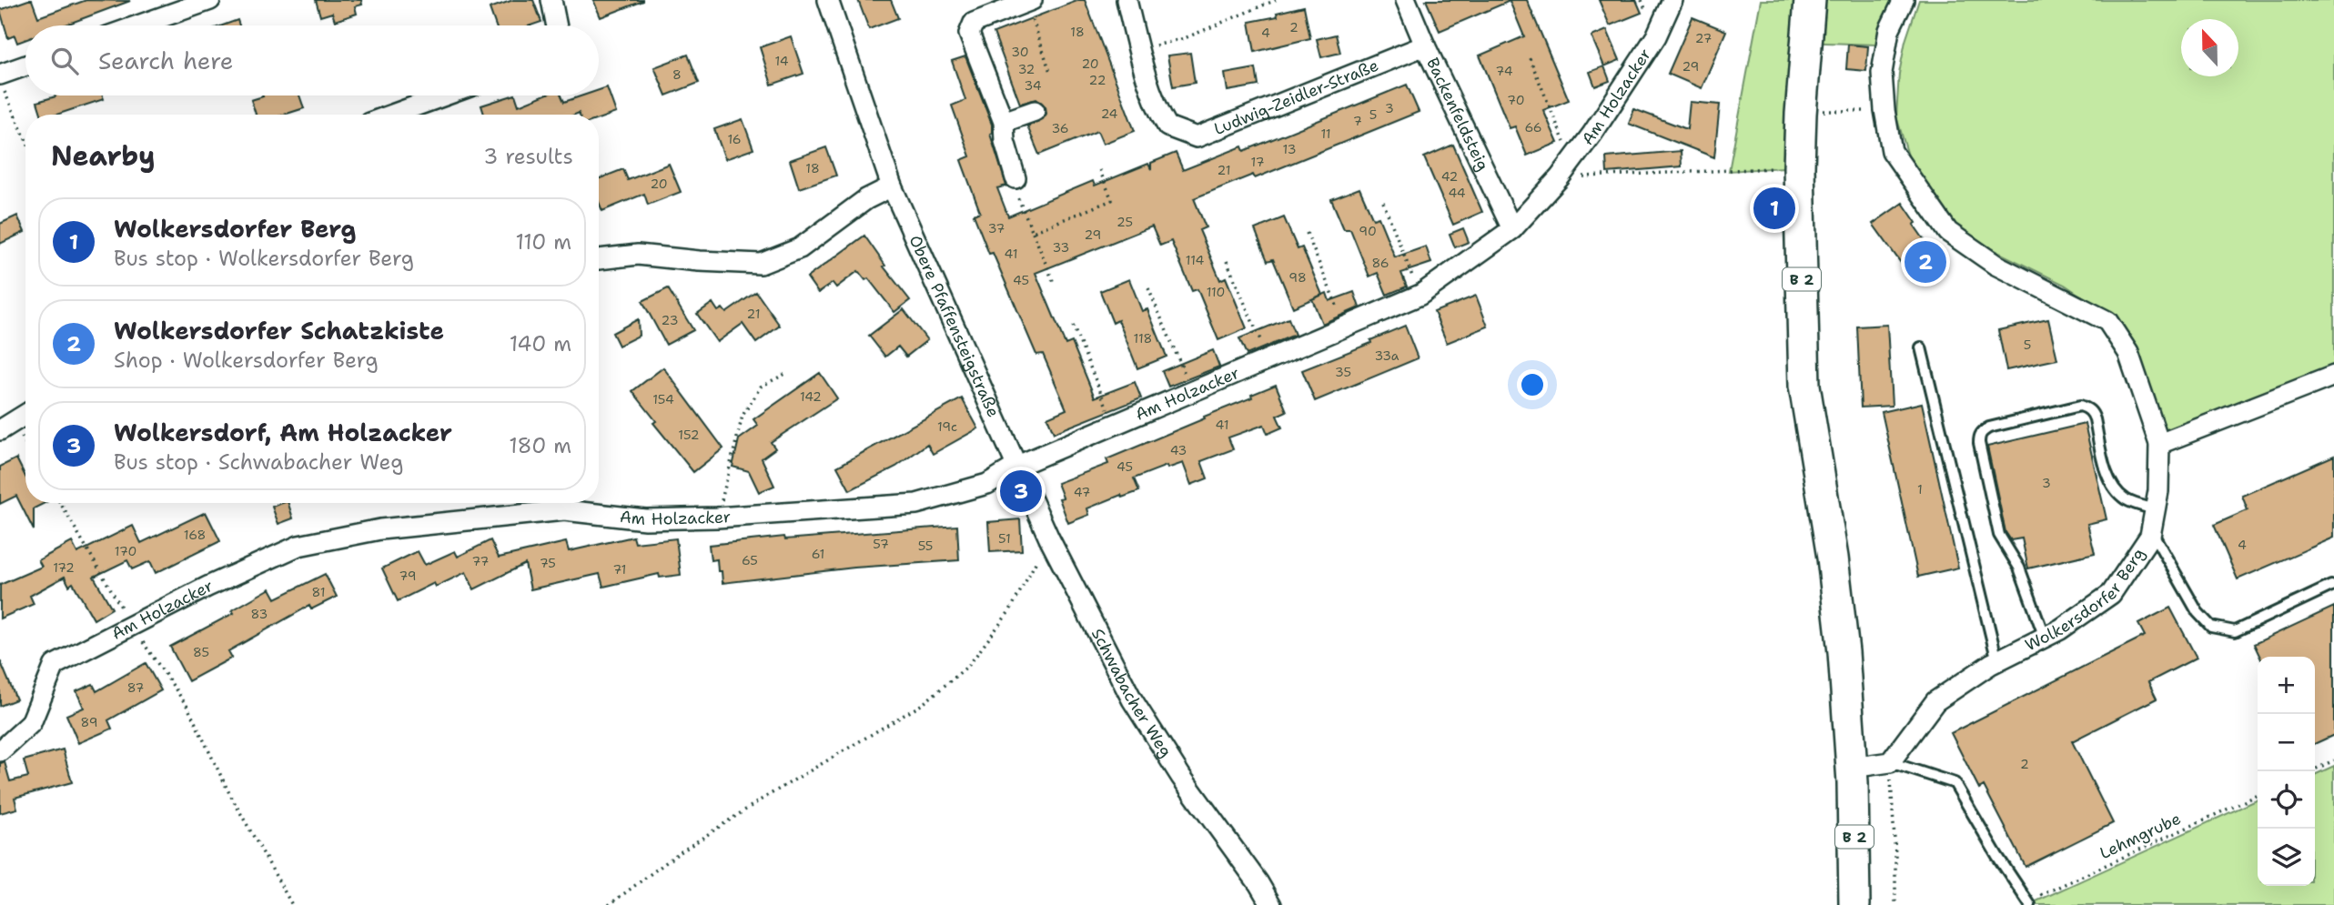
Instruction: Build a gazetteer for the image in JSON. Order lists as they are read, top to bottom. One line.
{"streets":{"main road":["B 2"],"street":["Am Holzacker","Ludwig-Zeidler-Straße","Backenfeldsteig","Obere Pfaffensteigstraße","Wolkersdorfer Berg","Schwabacher Weg"],"path":["Lehmgrube"]},"crossings":[["Am Holzacker","Backenfeldsteig"],["Am Holzacker","Obere Pfaffensteigstraße"],["Am Holzacker","Schwabacher Weg"],["Ludwig-Zeidler-Straße","Backenfeldsteig"],["Obere Pfaffensteigstraße","Schwabacher Weg"]],"house_numbers":["2","18","4","27","30","14","20","29","32","74","8","22","34","70","3","24","5","7","66","36","11","16","13","17","18","21","42","20","44","25","37","90","29","33","41","114","86","98","45","110","21","23","118","5","33a","35","142","154","41","19c","152","43","45","3","1","47","168","51","57","4","55","170","61","65","77","75","172","71","79","81","83","85","87","89","2"],"north":"top","page":{"search":"Search here","heading":["Nearby","3 results"],"pins":["1","2","3"],"list":[{"mark":"1","name":"Wolkersdorfer Berg","note":"Bus stop · Wolkersdorfer Berg","value":"110 m"},{"mark":"2","name":"Wolkersdorfer Schatzkiste","note":"Shop · Wolkersdorfer Berg","value":"140 m"},{"mark":"3","name":"Wolkersdorf, Am Holzacker","note":"Bus stop · Schwabacher Weg","value":"180 m"}],"map_buttons":["+","−"]}}
